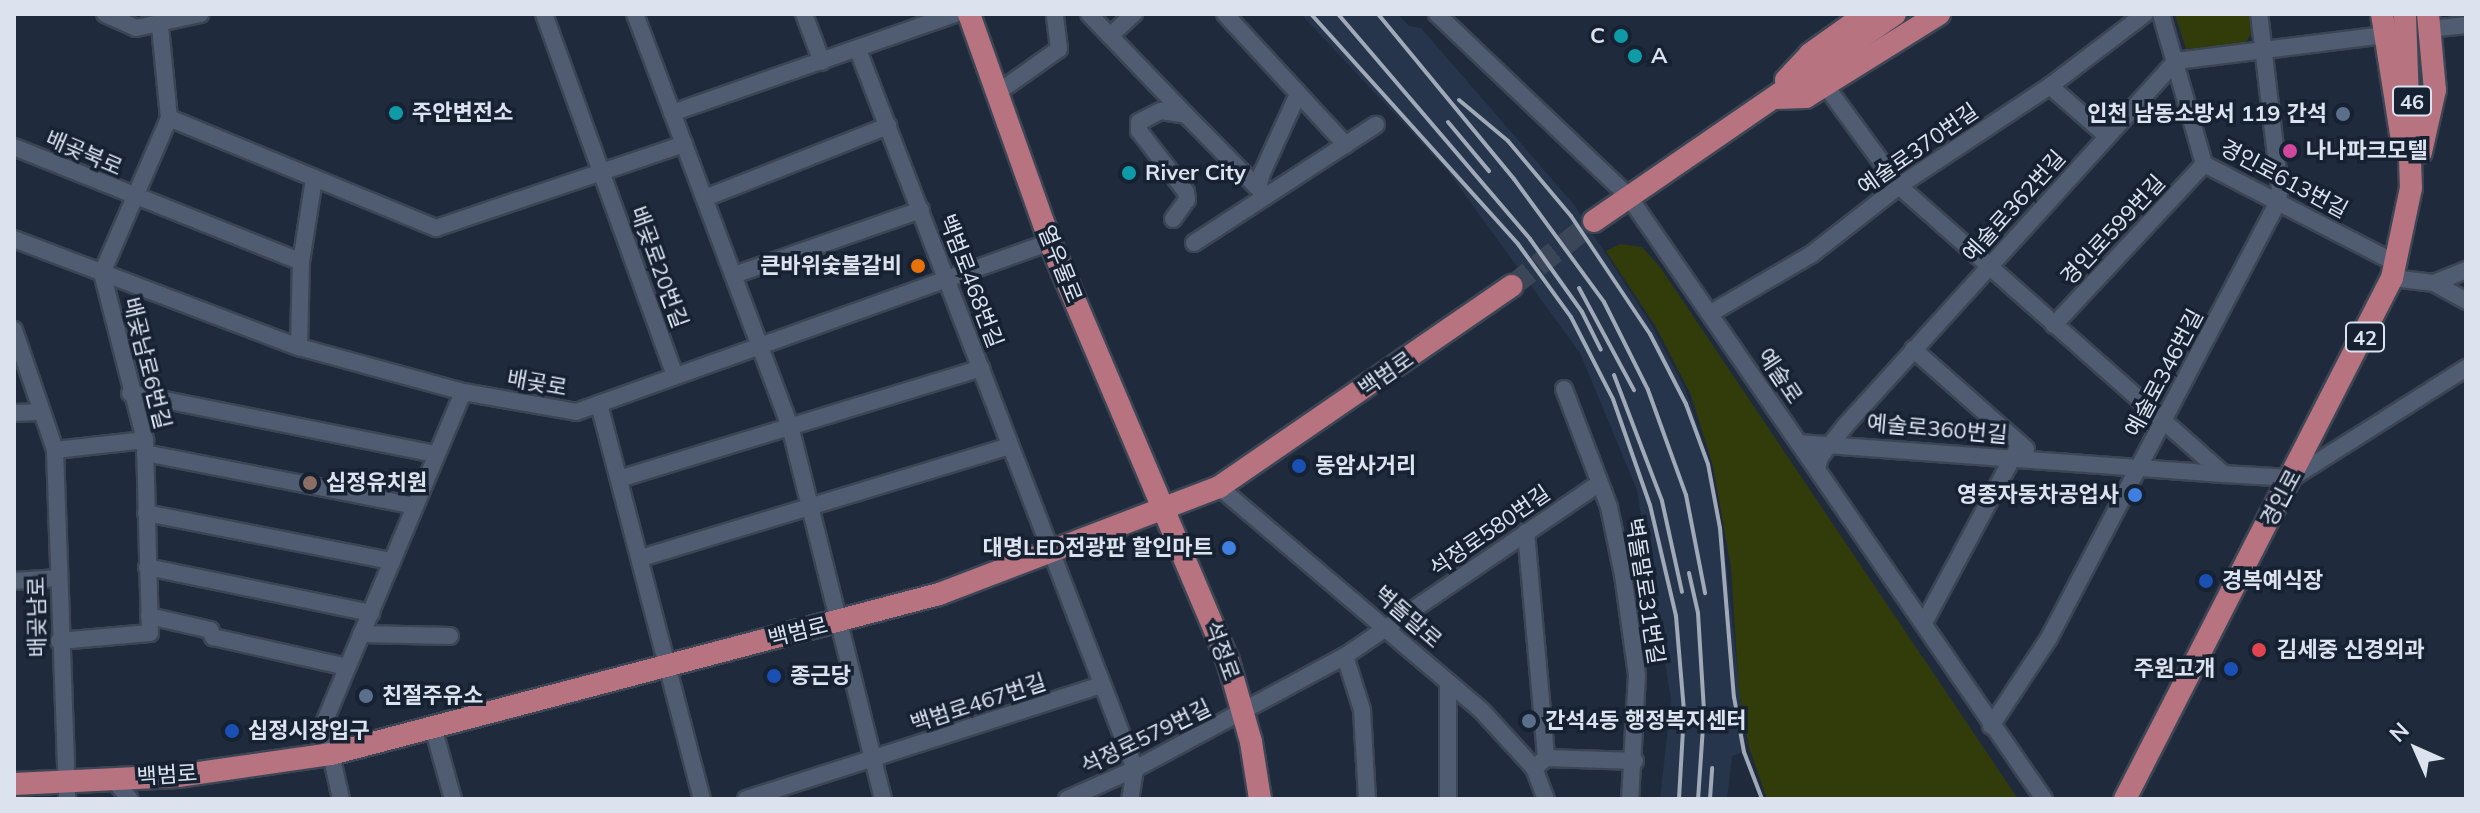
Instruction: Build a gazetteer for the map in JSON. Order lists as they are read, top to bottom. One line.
{"streets":{"main road":["46","열우물로","42","백범로","경인로","석정로"],"street":["예술로370번길","배곶북로","경인로613번길","예술로362번길","경인로599번길","배곶로20번길","백범로468번길","배곶남로6번길","예술로346번길","예술로","배곶로","예술로360번길","석정로580번길","벽돌말로31번길","배곶남로","벽돌말로","백범로467번길","석정로579번길"]},"crossings":[["예술로370번길","예술로"],["경인로613번길","예술로362번길"],["경인로613번길","경인로599번길"],["경인로613번길","예술로346번길"],["경인로613번길","경인로"],["예술로362번길","예술로"],["예술로362번길","예술로360번길"],["열우물로","백범로"],["열우물로","배곶로"],["열우물로","석정로"],["배곶로20번길","배곶로"],["백범로468번길","백범로"],["백범로468번길","배곶로"],["배곶남로6번길","배곶로"],["예술로346번길","예술로"],["예술로346번길","예술로360번길"],["백범로","배곶남로"],["백범로","벽돌말로"],["백범로","석정로"],["예술로","예술로360번길"],["석정로580번길","벽돌말로31번길"],["석정로580번길","벽돌말로"],["석정로580번길","석정로"],["석정로580번길","석정로579번길"],["석정로","석정로579번길"]],"places":["C","A","주안변전소","인천 남동소방서 119 간석","나나파크모텔","River City","큰바위숯불갈비","동암사거리","십정유치원","영종자동차공업사","대명LED전광판 할인마트","경복예식장","김세중 신경외과","주원고개","종근당","친절주유소","간석4동 행정복지센터","십정시장입구"],"north":"top left"}
